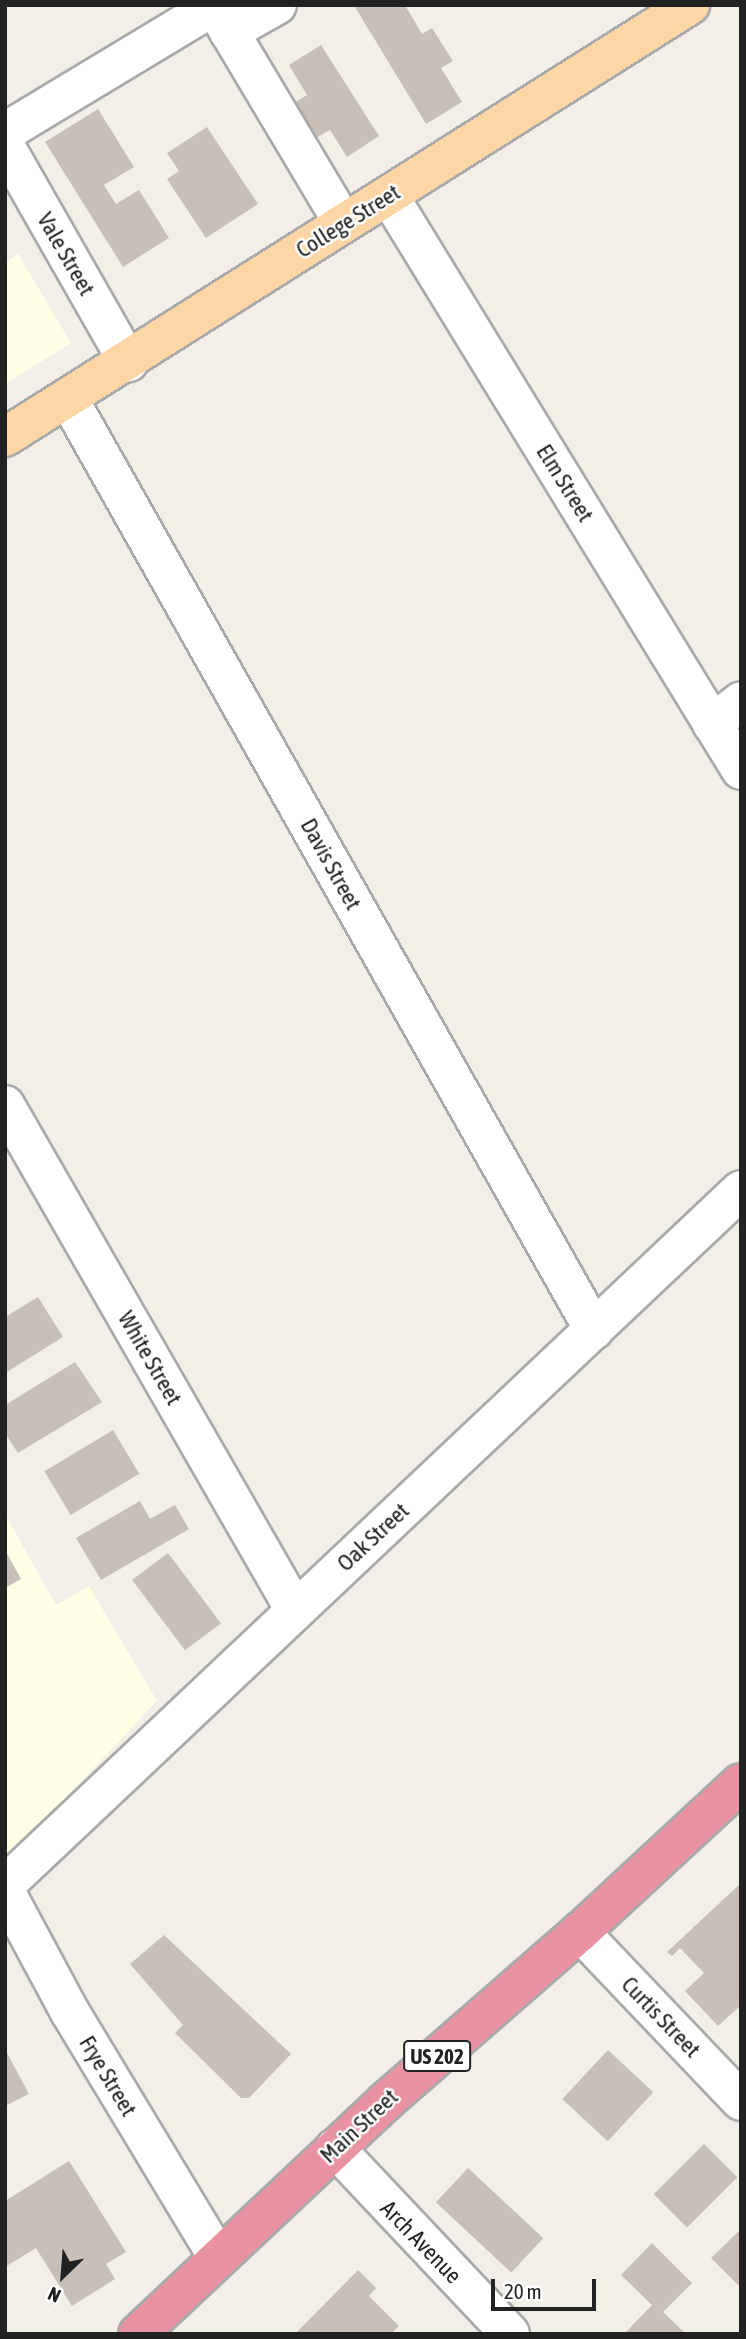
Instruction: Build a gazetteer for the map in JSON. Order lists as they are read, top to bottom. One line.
{"streets":{"highway":["US 202","Main Street"],"main road":["College Street"],"street":["Vale Street","Elm Street","Davis Street","White Street","Oak Street","Curtis Street","Frye Street","Arch Avenue"]},"crossings":[["College Street","Vale Street"],["College Street","Elm Street"],["College Street","Davis Street"],["Davis Street","Oak Street"],["White Street","Oak Street"],["Curtis Street","Main Street"],["Frye Street","Main Street"],["Main Street","Arch Avenue"]],"scale_bar":"20 m","north":"bottom left"}
